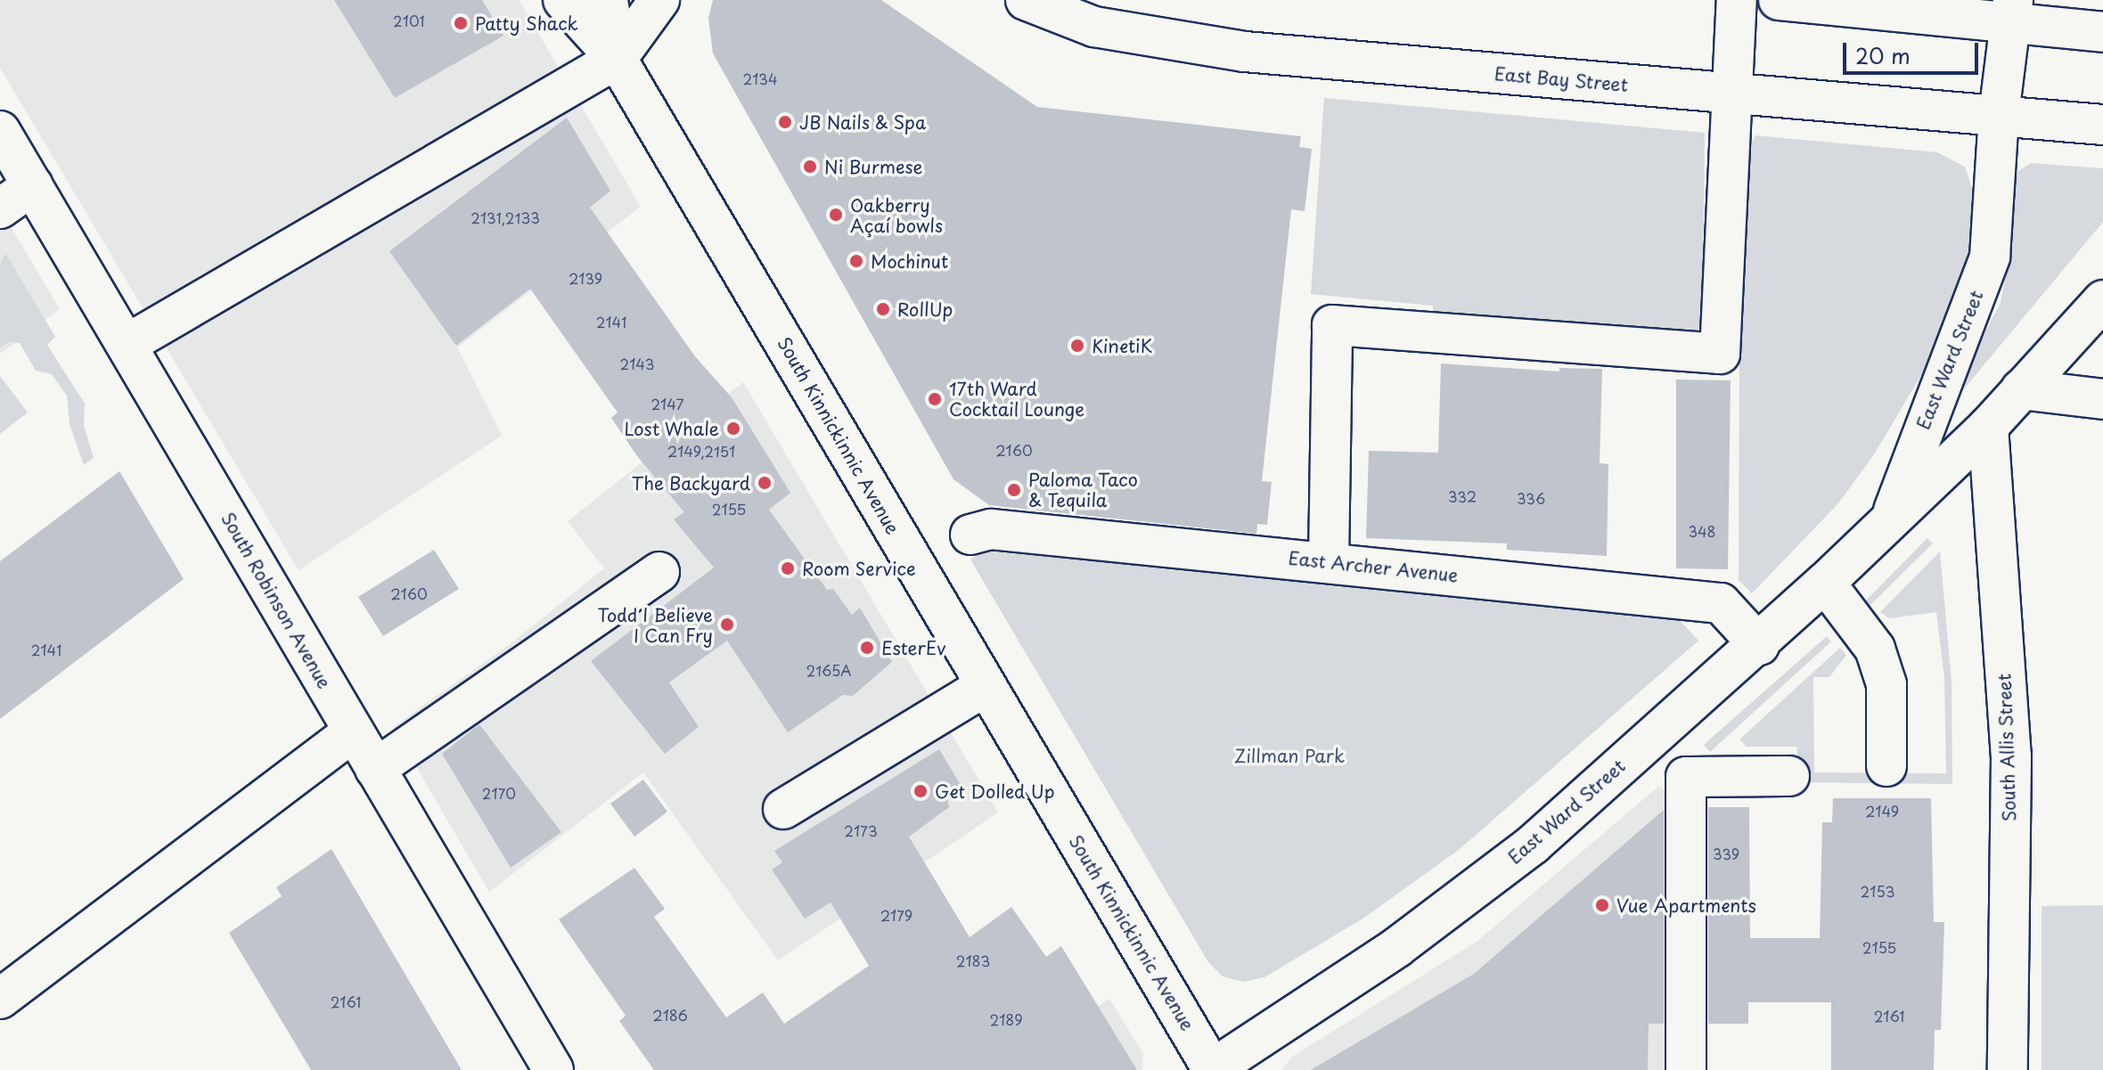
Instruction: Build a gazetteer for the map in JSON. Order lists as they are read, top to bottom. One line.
{"streets":{"street":["East Bay Street","East Ward Street","South Kinnickinnic Avenue","East Archer Avenue","South Robinson Avenue","South Allis Street"]},"crossings":[["East Bay Street","East Ward Street"],["East Ward Street","South Kinnickinnic Avenue"],["East Ward Street","East Archer Avenue"],["East Ward Street","South Allis Street"]],"parks":["Zillman Park"],"places":["Patty Shack","JB Nails & Spa","Ni Burmese","Oakberry Açaí bowls","Mochinut","RollUp","KinetiK","17th Ward Cocktail Lounge","Lost Whale","The Backyard","Paloma Taco & Tequila","Room Service","Todd I Believe I Can Fry","EsterEv","Get Dolled Up","Vue Apartments"],"house_numbers":["2101","2134","2131,2133","2139","2141","2143","2147","2160","2149,2151","332","336","2155","348","2160","2141","2165A","2170","2149","2173","339","2153","2179","2155","2183","2161","2186","2161","2189"],"scale_bar":"20 m"}
